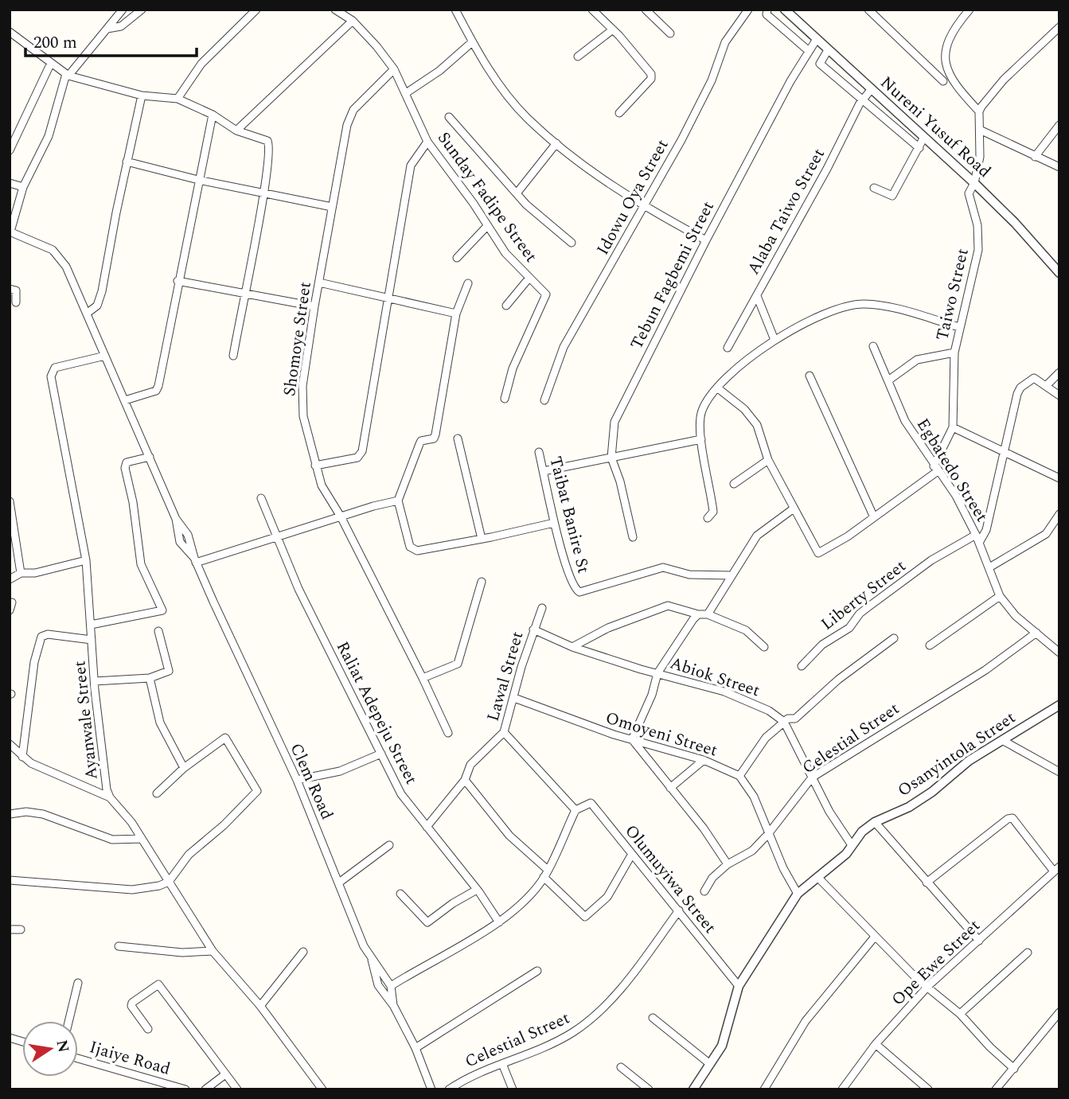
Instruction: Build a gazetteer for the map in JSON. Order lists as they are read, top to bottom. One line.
{"streets":{"street":["Nureni Yusuf Road","Sunday Fadipe Street","Idowu Oya Street","Alaba Taiwo Street","Tebun Fagbemi Street","Taiwo Street","Shomoye Street","Egbatedo Street","Taibat Banire St","Liberty Street","Lawal Street","Abiok Street","Raliat Adepeju Street","Ayanwale Street","Omoyeni Street","Celestial Street","Osanyintola Street","Clem Road","Olumuyiwa Street","Ope Ewe Street","Ijaiye Road"]},"crossings":[["Nureni Yusuf Road","Alaba Taiwo Street"],["Nureni Yusuf Road","Tebun Fagbemi Street"],["Nureni Yusuf Road","Taiwo Street"],["Sunday Fadipe Street","Shomoye Street"],["Taiwo Street","Egbatedo Street"],["Egbatedo Street","Liberty Street"],["Egbatedo Street","Celestial Street"],["Lawal Street","Abiok Street"],["Lawal Street","Raliat Adepeju Street"],["Lawal Street","Omoyeni Street"],["Celestial Street","Olumuyiwa Street"],["Osanyintola Street","Olumuyiwa Street"]],"scale_bar":"200 m","north":"right"}
